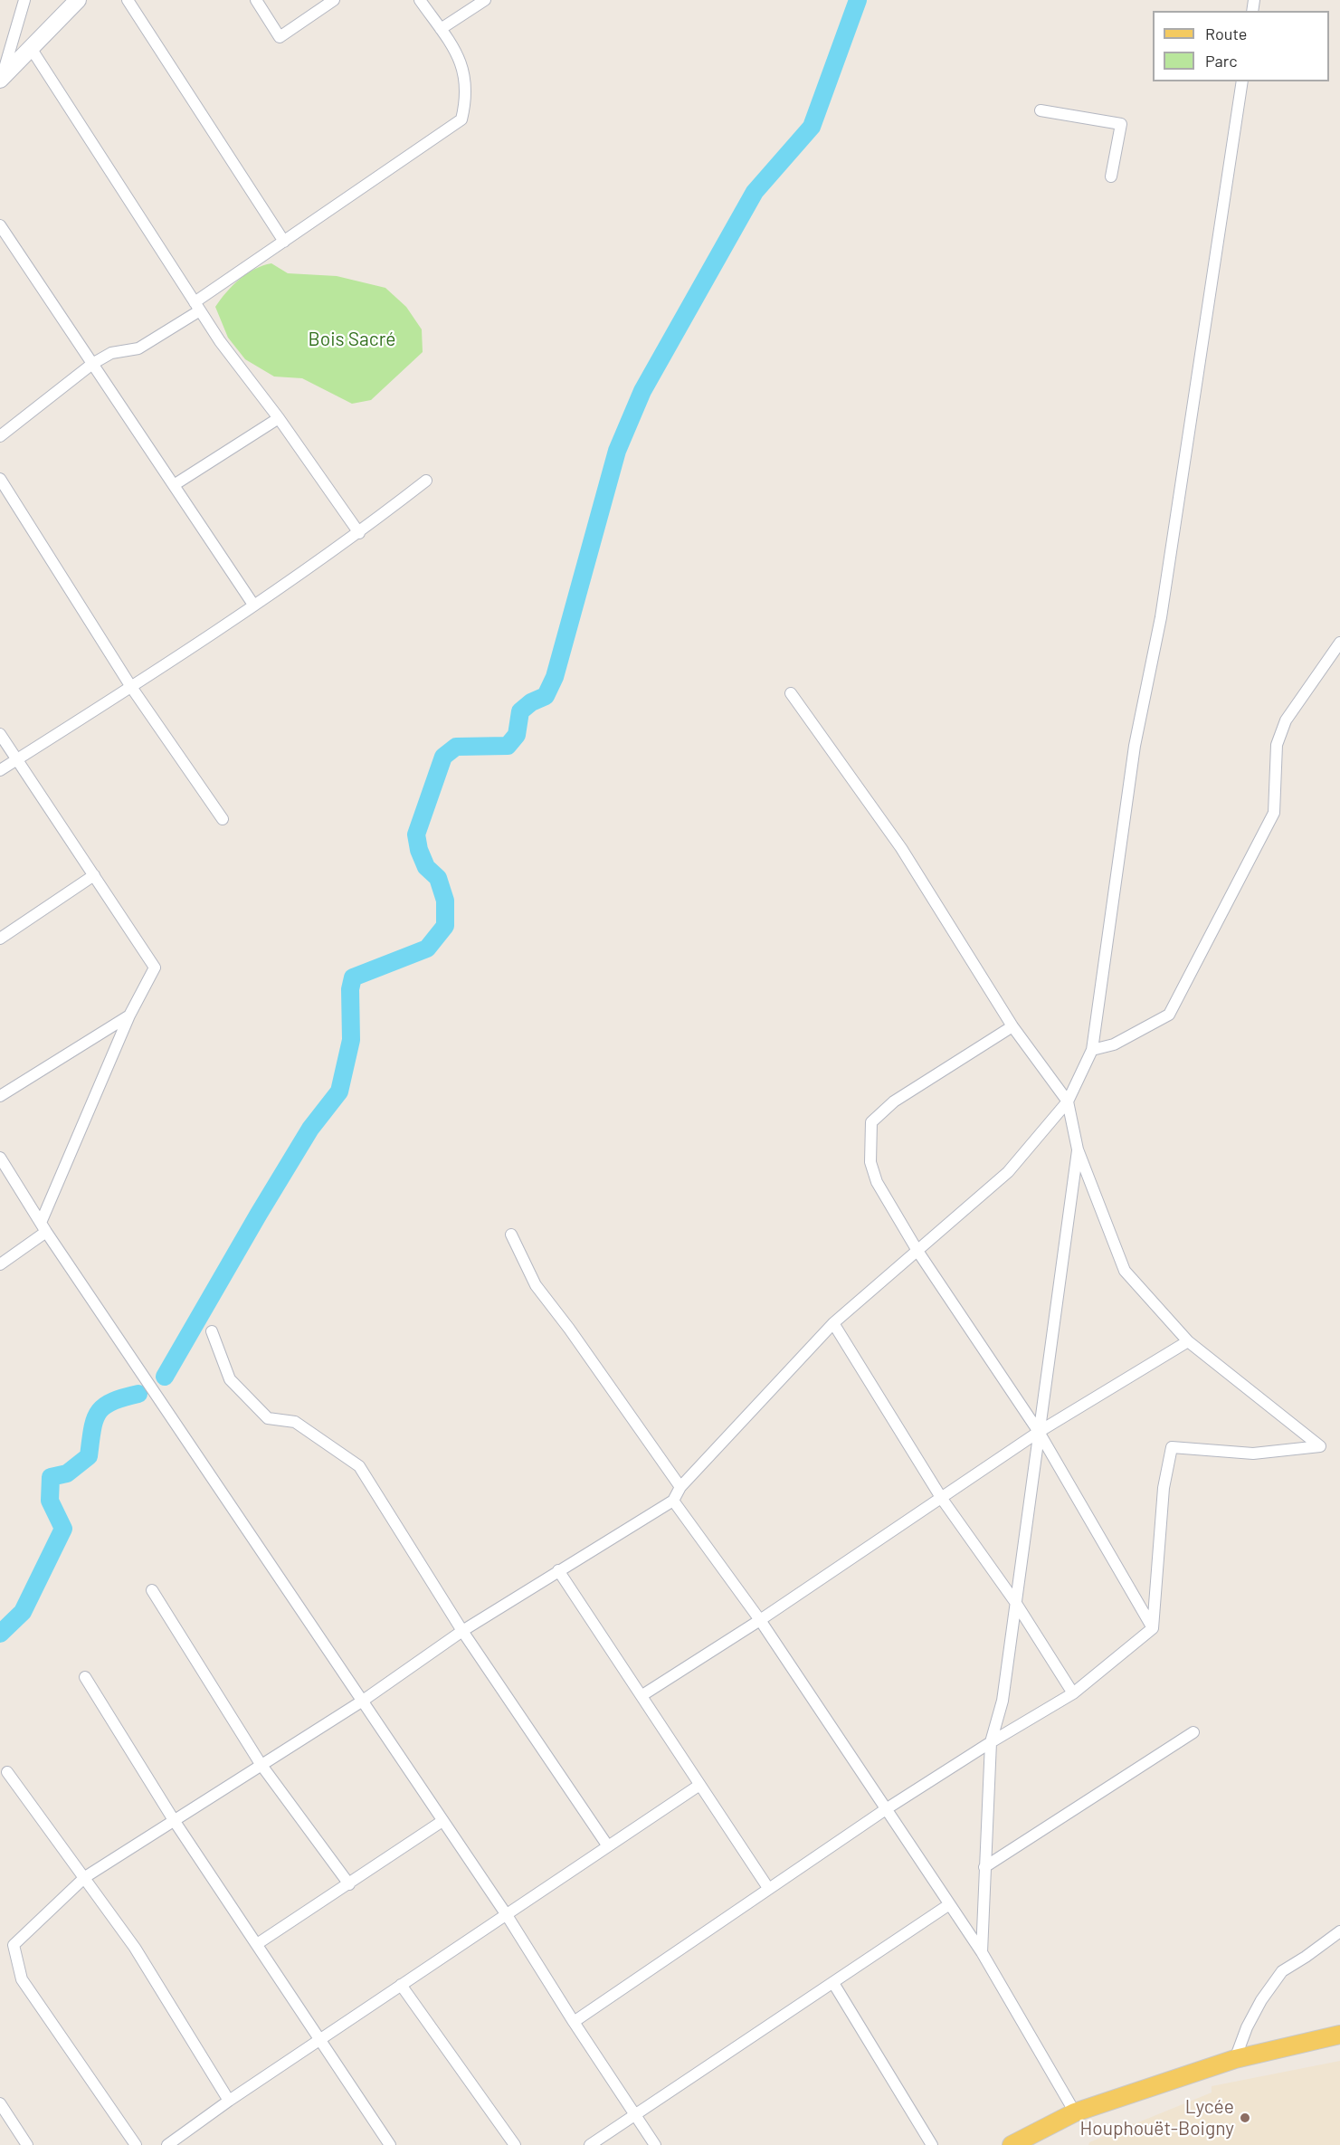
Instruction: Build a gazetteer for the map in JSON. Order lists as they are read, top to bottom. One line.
{"parks":["Bois Sacré"],"places":["Lycée Houphouët-Boigny"],"legend":["Route","Parc"]}
